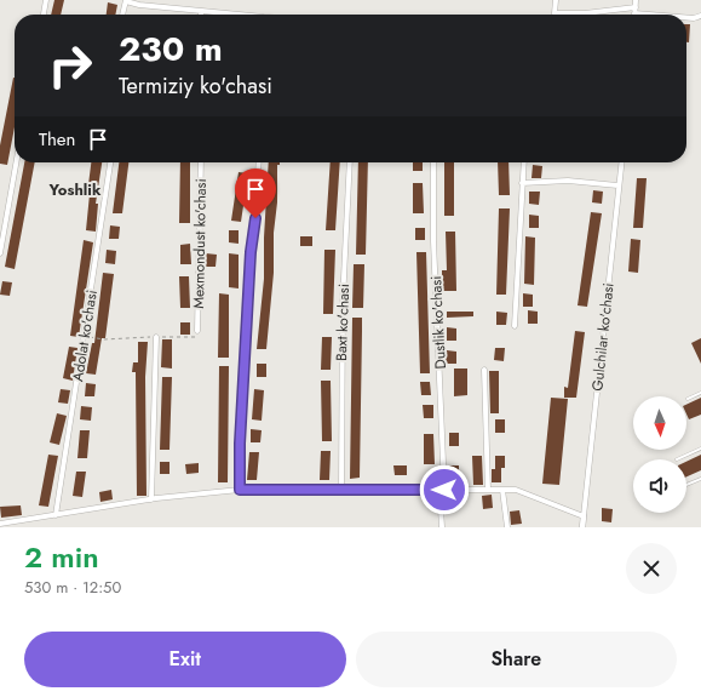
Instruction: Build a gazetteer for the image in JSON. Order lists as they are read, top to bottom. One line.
{"streets":{"street":["Mexmondust ko'chasi","Baxt ko'chasi","Dustlik ko'chasi","Adolat ko'chasi","Gulchilar ko'chasi"]},"districts":["Yoshlik"],"north":"bottom","page":{"turn":["230 m","Termiziy ko'chasi"],"then":"Then","heading":["2 min","530 m · 12:50"],"buttons":["Exit","Share"]}}
